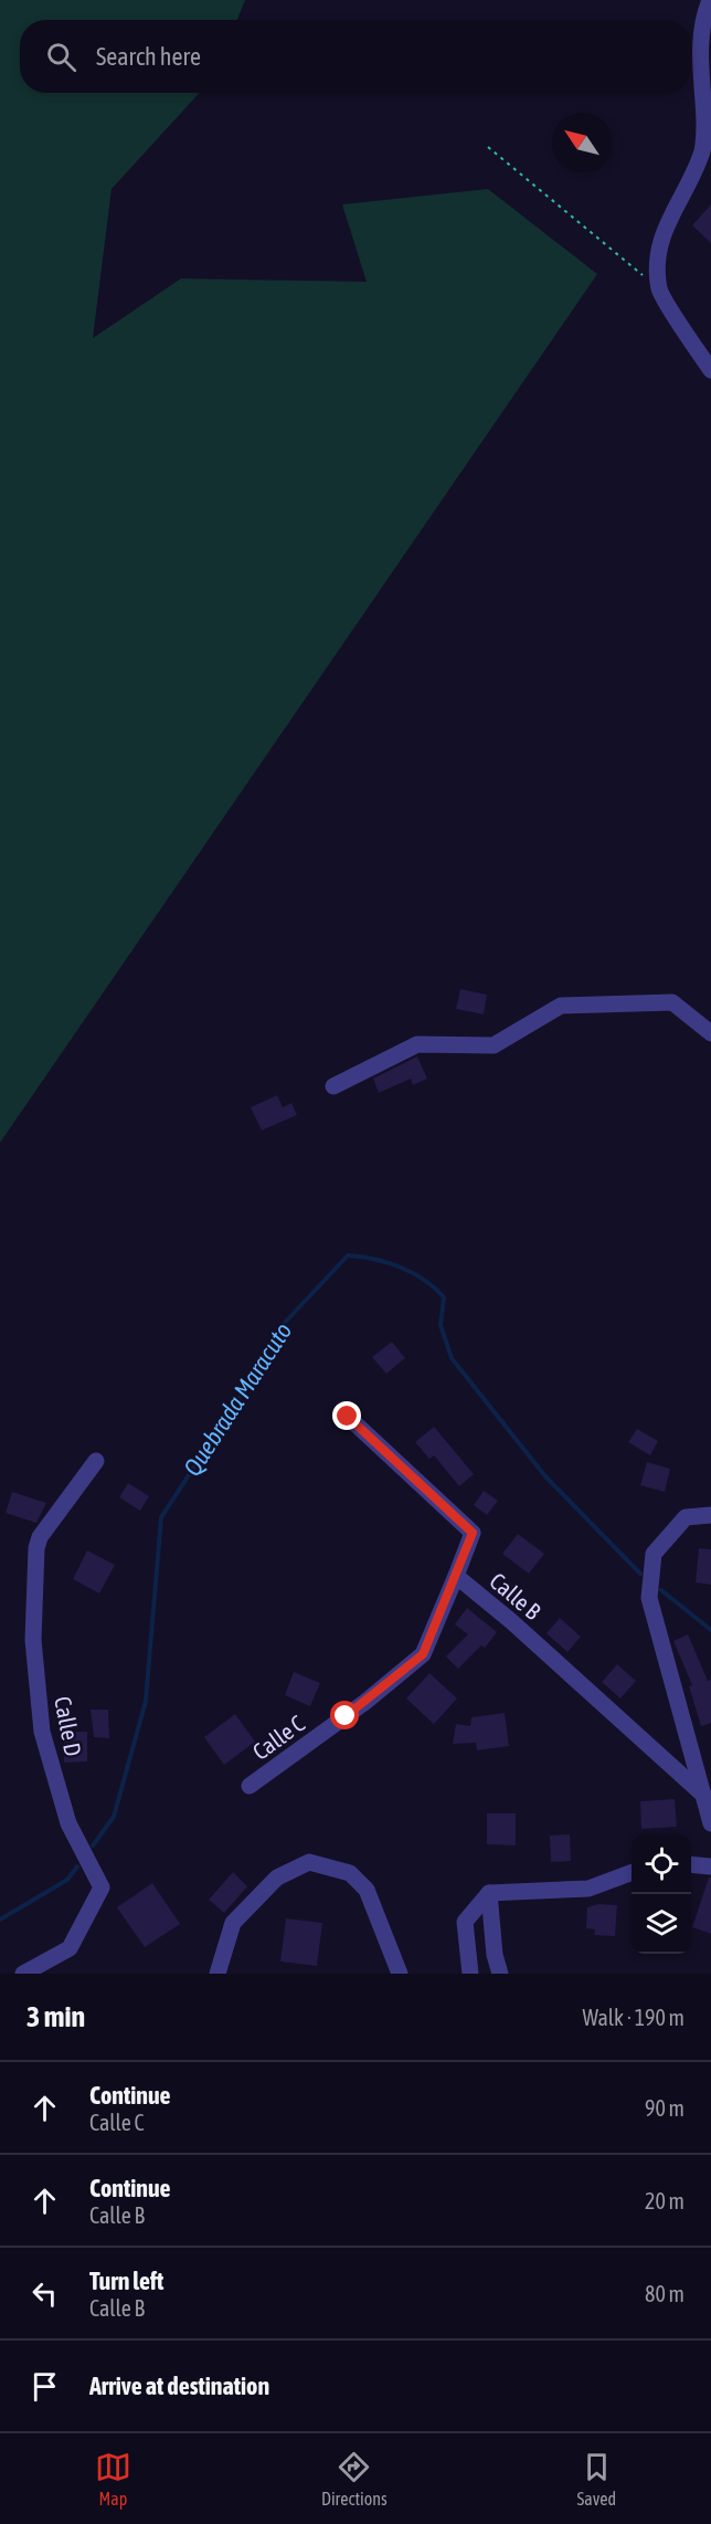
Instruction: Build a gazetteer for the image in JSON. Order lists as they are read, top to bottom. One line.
{"streets":{"street":["Calle B","Calle D","Calle C"]},"crossings":[["Calle B","Calle C"]],"water":["Quebrada Maracuto"],"north":"top left","page":{"search":"Search here","heading":["3 min","Walk · 190 m"],"list":[["Continue","Calle C","90 m"],["Continue","Calle B","20 m"],["Turn left","Calle B","80 m"],"Arrive at destination"],"nav":["Map","Directions","Saved"]}}
